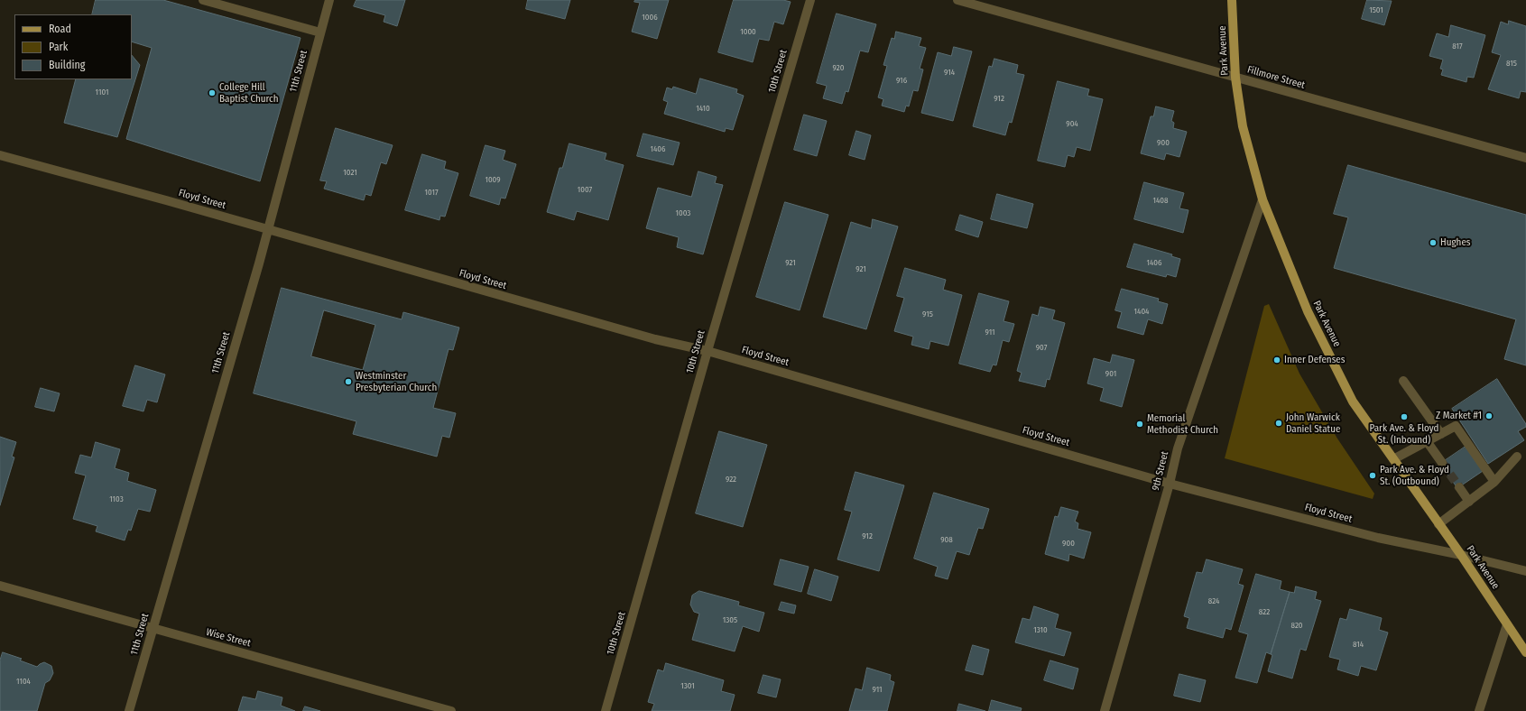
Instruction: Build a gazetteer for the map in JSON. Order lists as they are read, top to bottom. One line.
{"streets":{"main road":["Park Avenue"],"street":["11th Street","10th Street","Fillmore Street","Floyd Street","9th Street","Wise Street"]},"crossings":[["Park Avenue","Fillmore Street"],["Park Avenue","Floyd Street"],["Park Avenue","9th Street"],["11th Street","Floyd Street"],["11th Street","Wise Street"],["10th Street","Floyd Street"],["Floyd Street","9th Street"]],"places":["College Hill Baptist Church","Hughes","Inner Defenses","Westminster Presbyterian Church","Z Market #1","Park Ave. & Floyd St. (Inbound)","John Warwick Daniel Statue","Memorial Methodist Church","Park Ave. & Floyd St. (Outbound)"],"house_numbers":["1501","1006","1000","817","815","920","914","916","1101","912","1410","904","900","1406","1021","1009","1007","1017","1408","1003","921","1406","921","1404","915","911","907","901","922","1103","912","908","900","824","822","1305","820","1310","814","1104","1301","911"],"legend":["Road","Park","Building"]}
